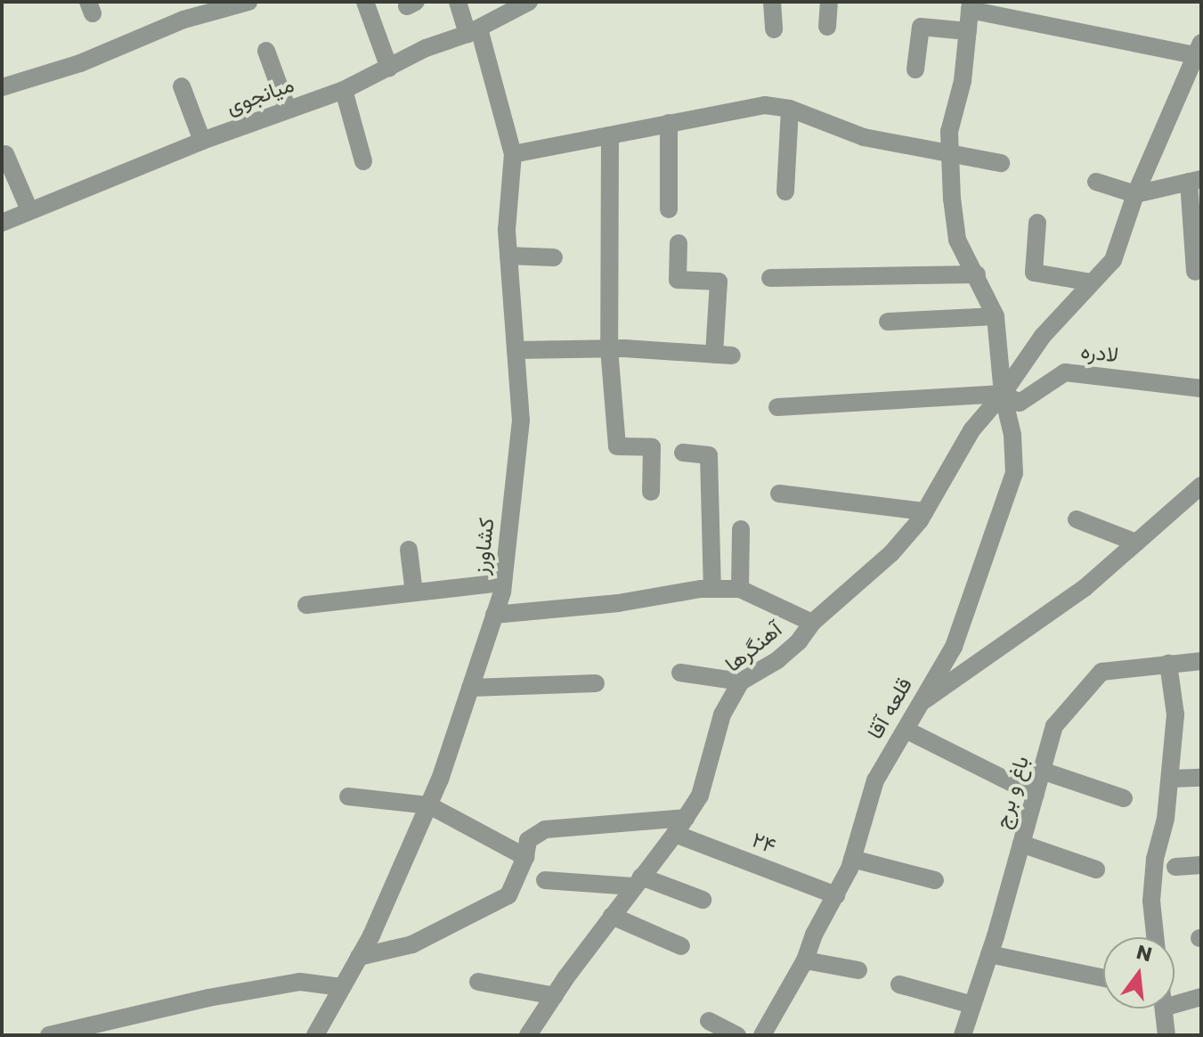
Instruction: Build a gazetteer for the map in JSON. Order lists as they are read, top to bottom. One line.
{"streets":{"street":["میانجوی","لادره","کشاورز","آهنگرها","قلعه آقا","باغ و برج","۲۴"]},"crossings":[["میانجوی","کشاورز"],["لادره","آهنگرها"],["لادره","قلعه آقا"],["آهنگرها","قلعه آقا"],["آهنگرها","۲۴"],["قلعه آقا","۲۴"]],"north":"top"}
